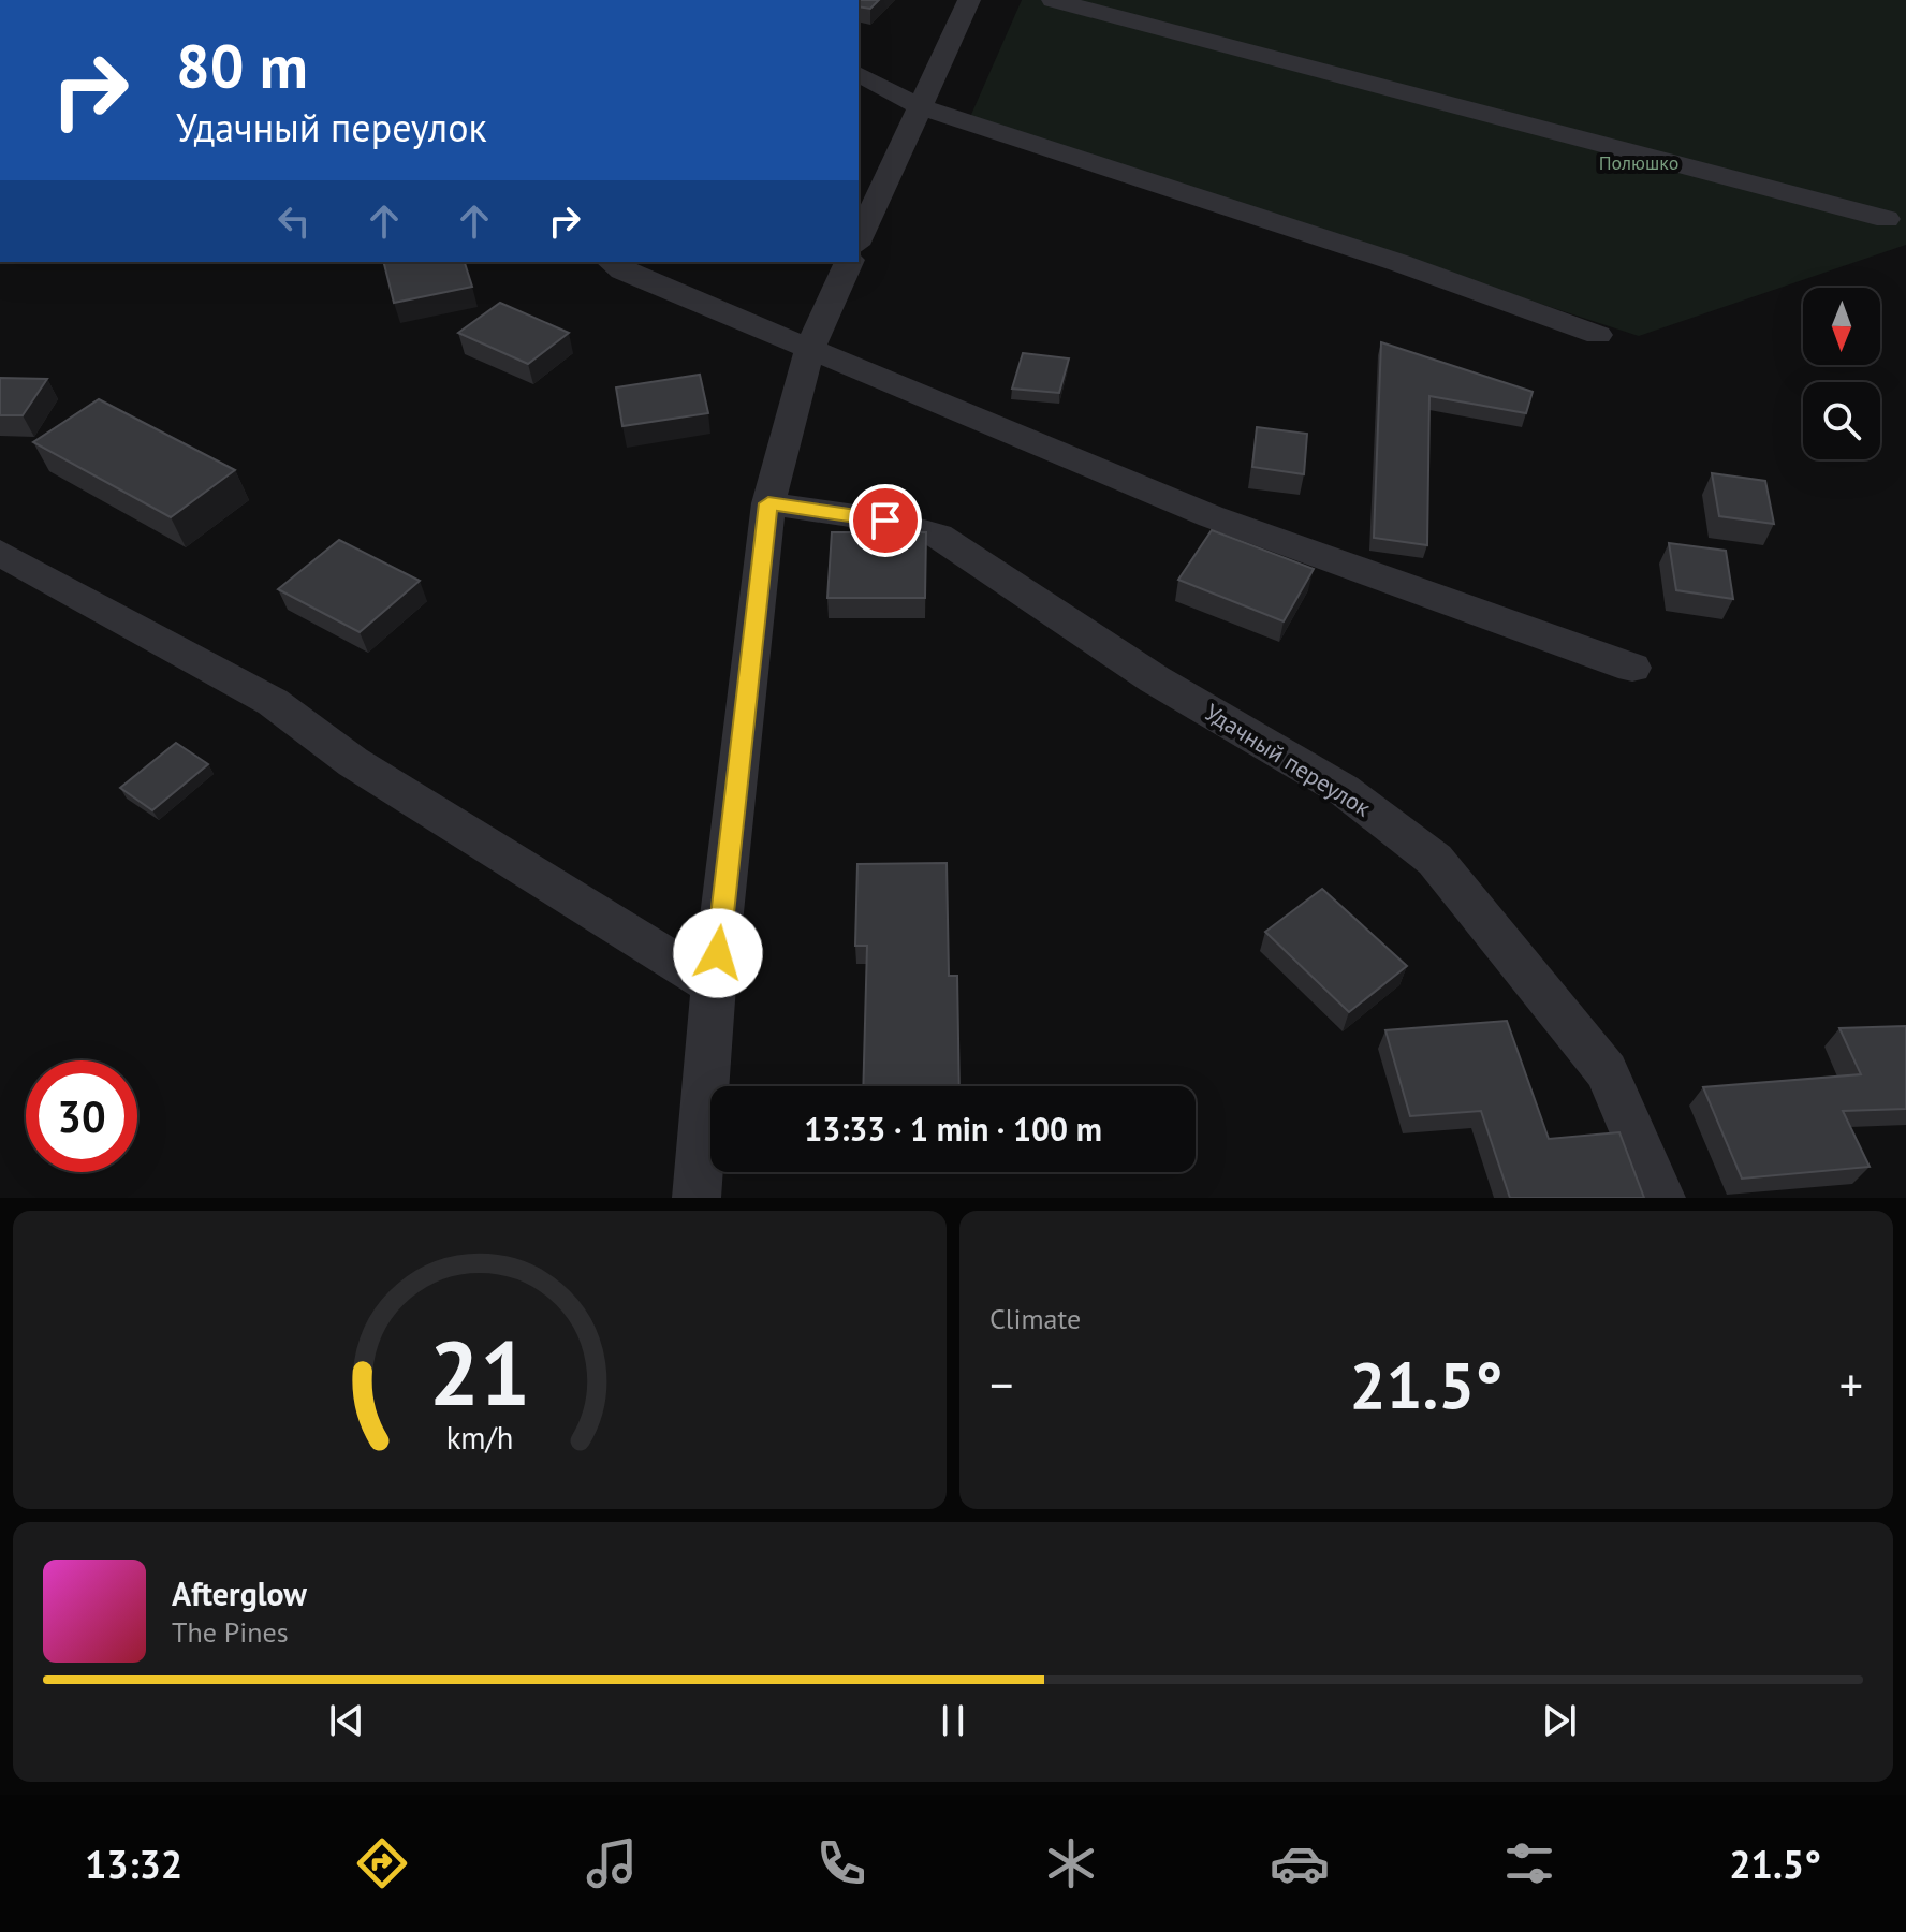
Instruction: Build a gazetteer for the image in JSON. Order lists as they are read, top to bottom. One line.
{"streets":{"street":["Удачный переулок"]},"parks":["Полюшко"],"north":"bottom","page":{"turn":["80 m","Удачный переулок"],"limit":"30","trip":"13:33 · 1 min · 100 m","tile":"Climate","heat":["−","21.5°","+"],"song":["Afterglow","The Pines"],"tabs":["13:32","21.5°"],"gauge":["21","km/h"]}}
